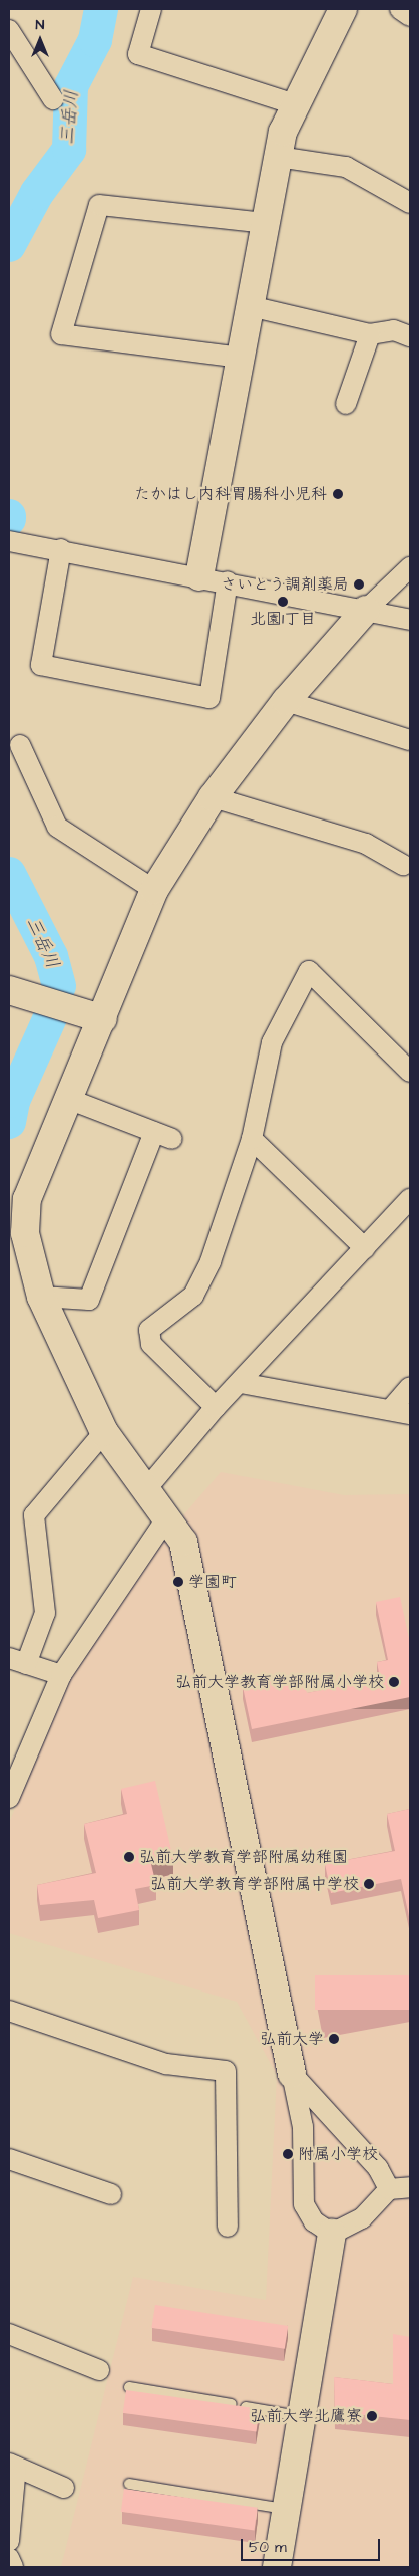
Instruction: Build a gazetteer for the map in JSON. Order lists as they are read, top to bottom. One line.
{"water":["三岳川"],"places":["たかはし内科胃腸科小児科","さいとう調剤薬局","北園1丁目","学園町","弘前大学教育学部附属小学校","弘前大学教育学部附属幼稚園","弘前大学教育学部附属中学校","弘前大学","附属小学校","弘前大学北鷹寮"],"scale_bar":"50 m","north":"top"}
